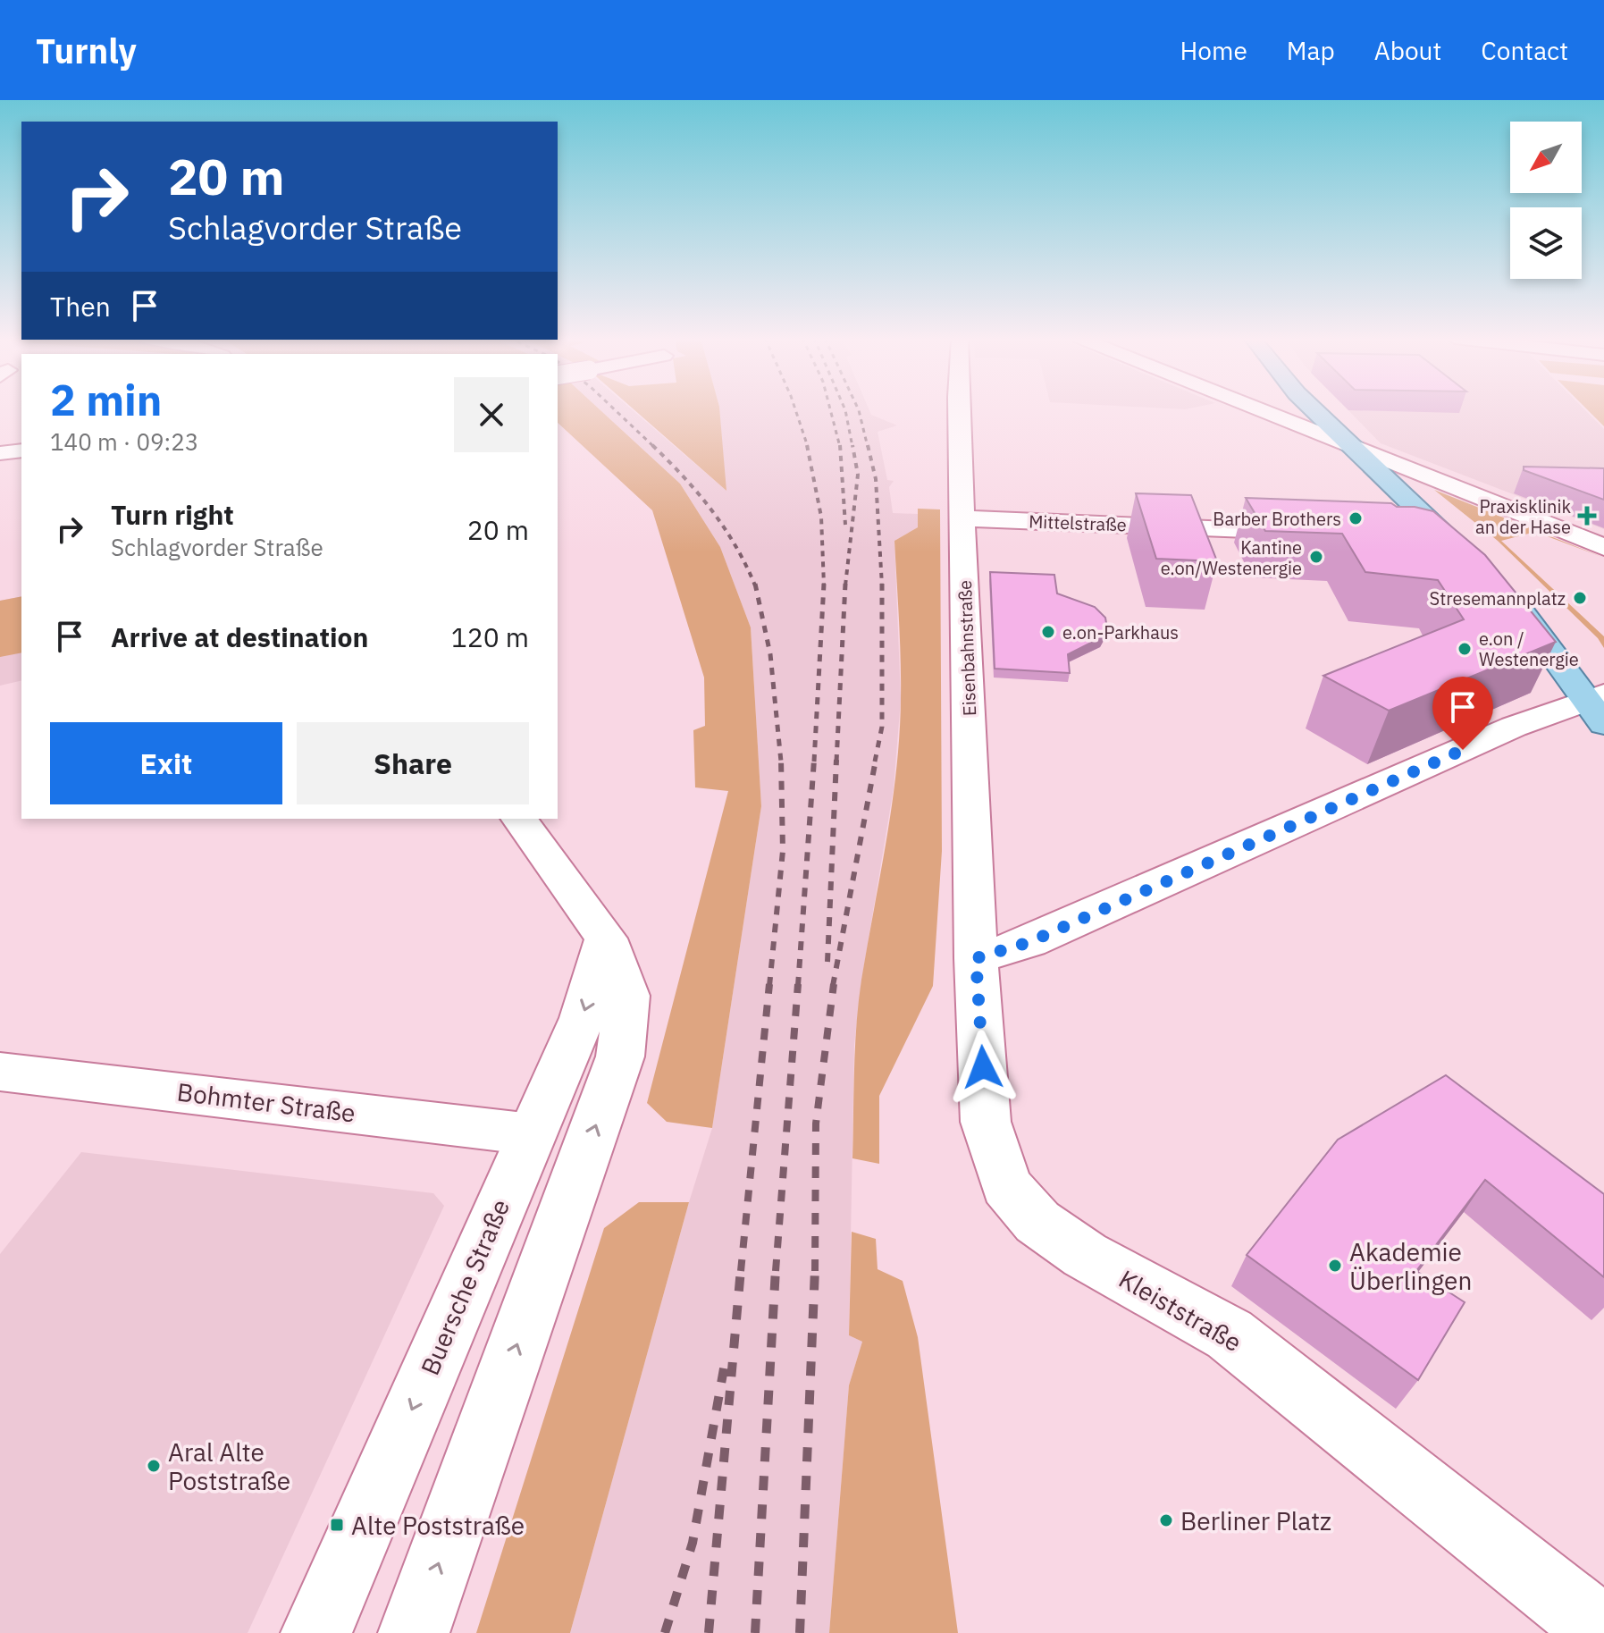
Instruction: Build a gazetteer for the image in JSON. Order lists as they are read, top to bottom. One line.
{"streets":{"street":["Mittelstraße","Eisenbahnstraße","Bohmter Straße","Buersche Straße","Kleiststraße"]},"crossings":[["Mittelstraße","Eisenbahnstraße"],["Eisenbahnstraße","Kleiststraße"],["Bohmter Straße","Buersche Straße"]],"places":{"health":["Praxisklinik an der Hase"],"other":["Barber Brothers","Kantine e.on/Westenergie","Stresemannplatz","e.on-Parkhaus","e.on / Westenergie","Akademie Überlingen","Aral Alte Poststraße","Berliner Platz"],"transit":["Alte Poststraße"]},"north":"bottom left","page":{"header":"Turnly","nav":["Home","Map","About","Contact"],"turn":["20 m","Schlagvorder Straße"],"then":"Then","heading":["2 min","140 m · 09:23"],"list":[{"name":"Turn right","note":"Schlagvorder Straße","value":"20 m"},{"name":"Arrive at destination","value":"120 m"}],"buttons":["Exit","Share"]}}
